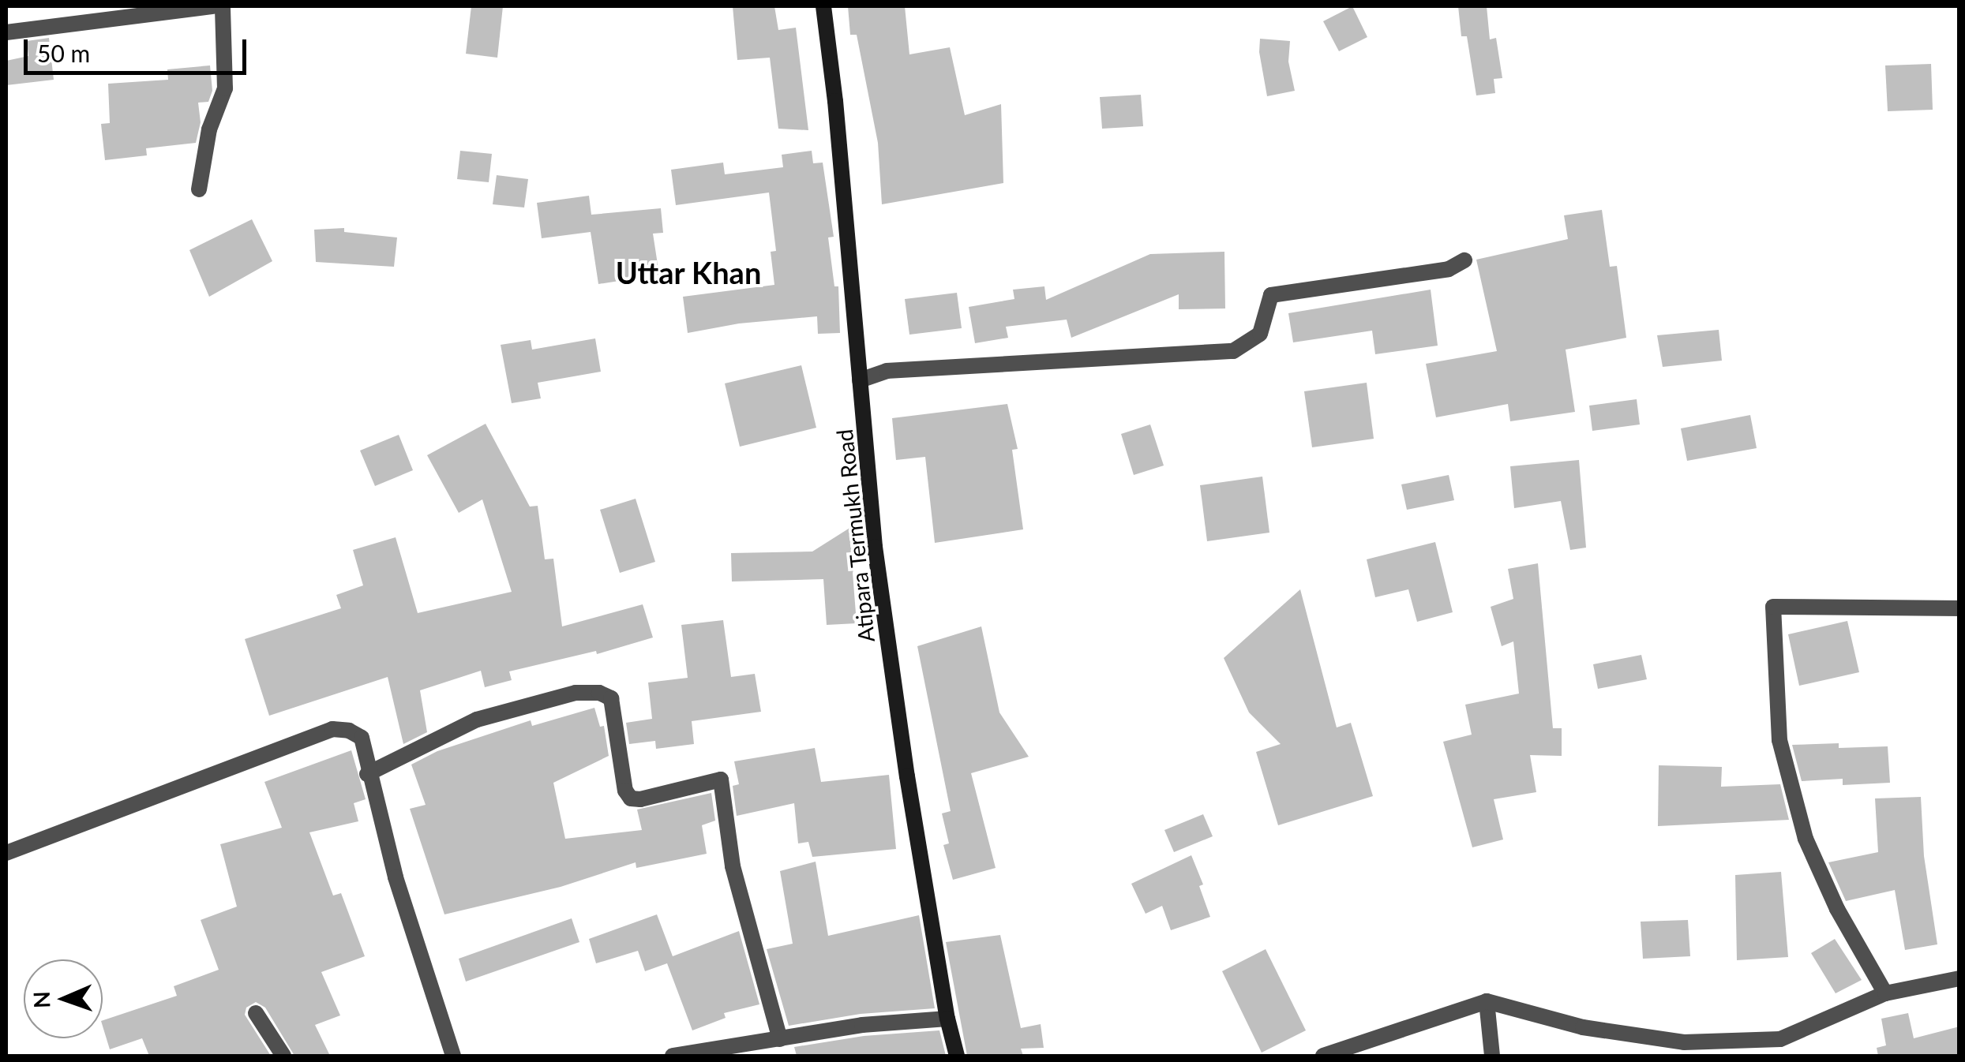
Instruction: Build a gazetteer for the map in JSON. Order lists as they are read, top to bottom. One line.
{"streets":{"main road":["Atipara Termukh Road"]},"districts":["Uttar Khan"],"scale_bar":"50 m","north":"left"}
